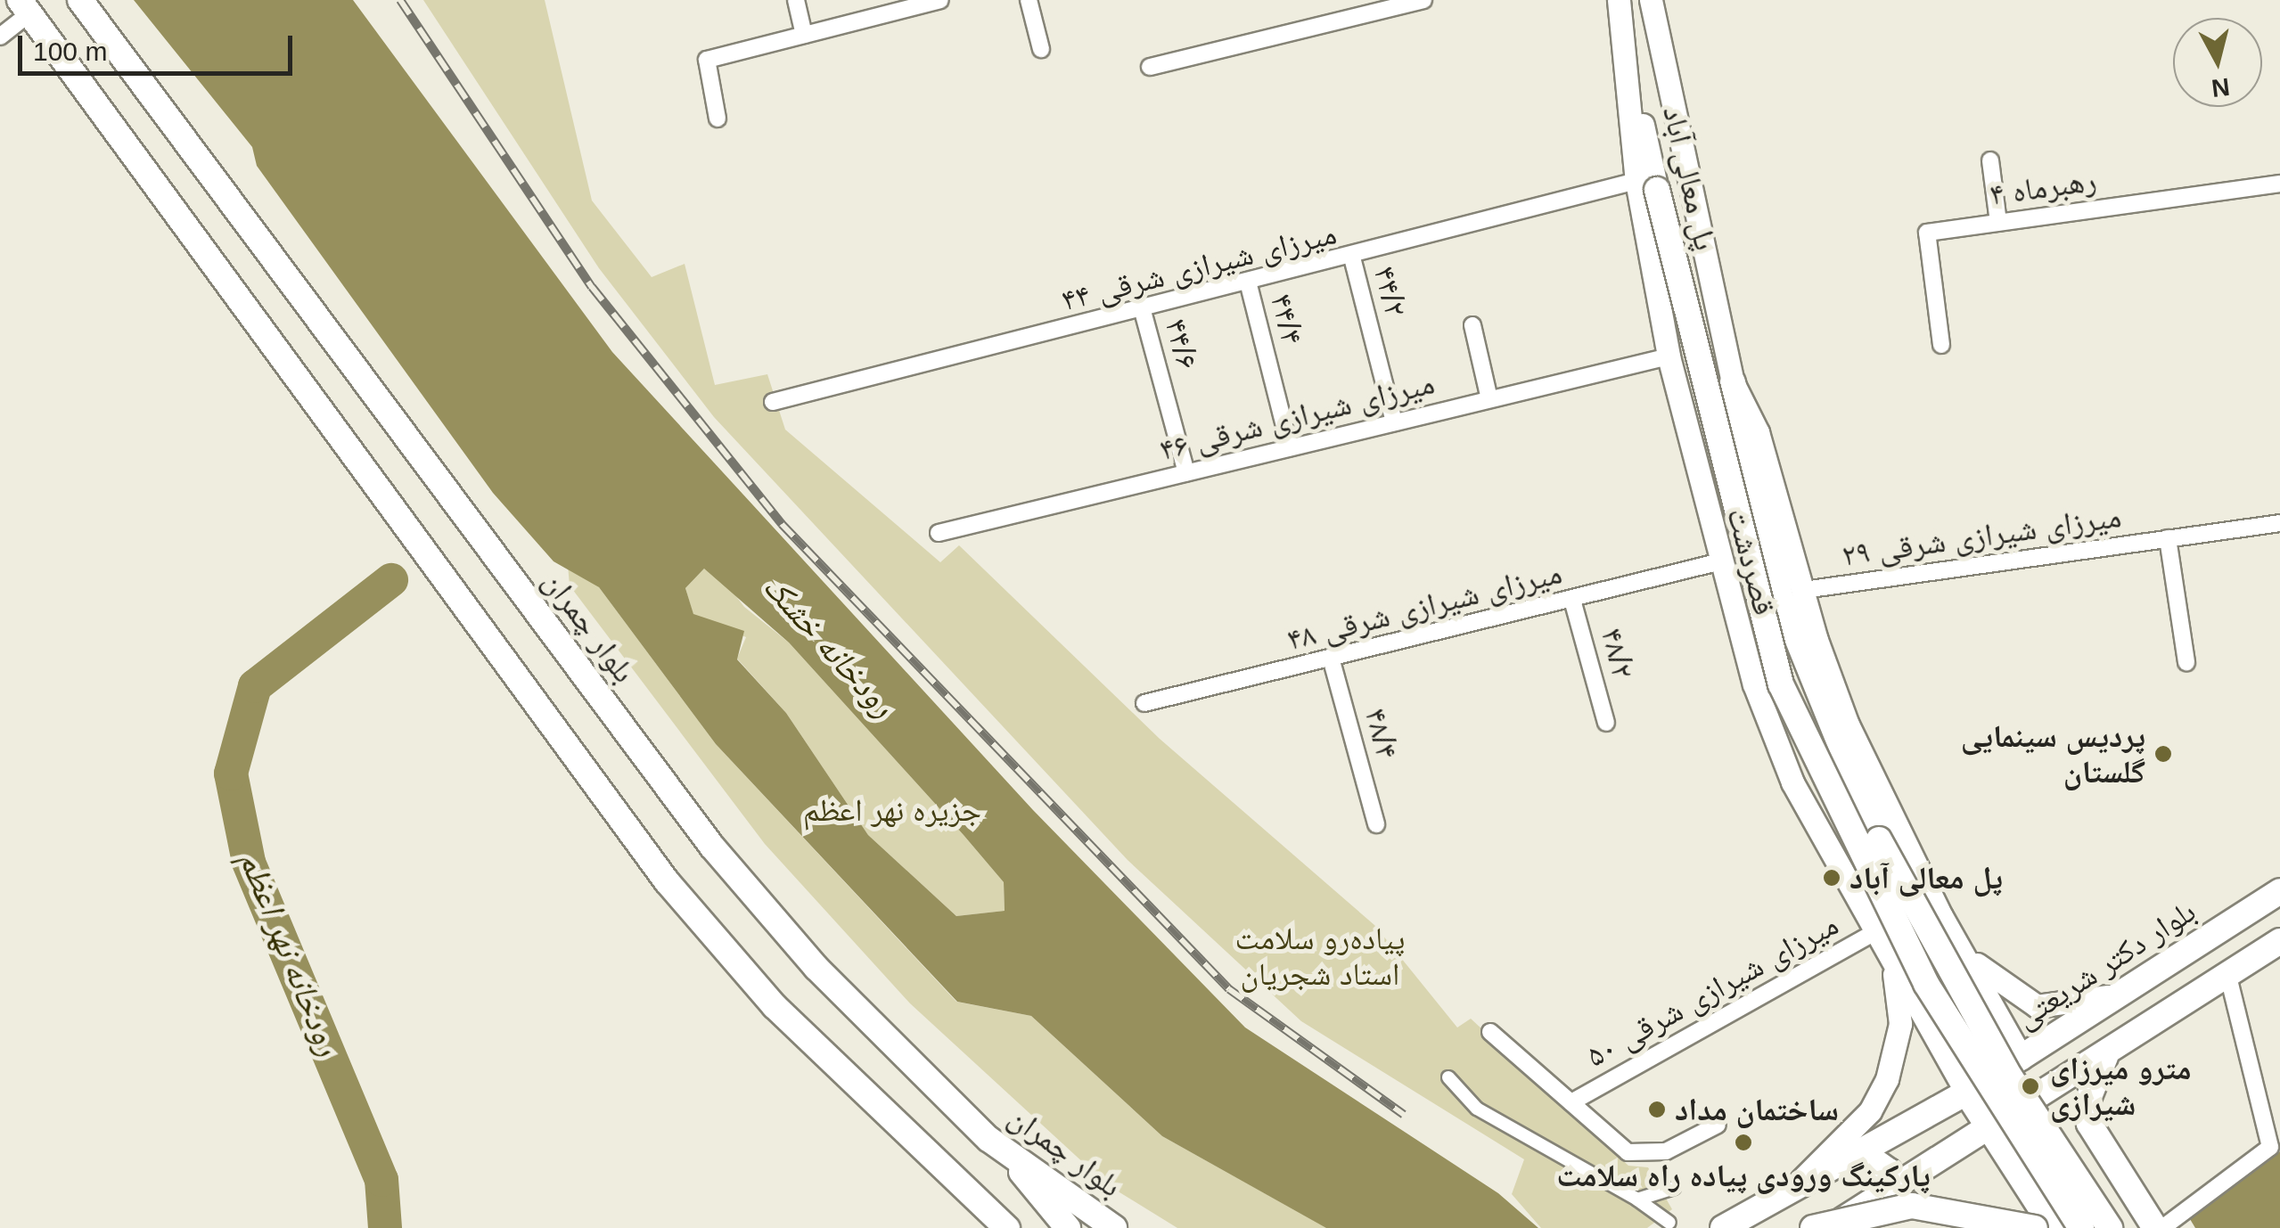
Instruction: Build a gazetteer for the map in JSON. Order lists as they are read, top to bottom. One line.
{"streets":{"main road":["پل معالی آباد","قصردشت","بلوار چمران","بلوار دکتر شریعتی"],"street":["۴ رهبرماه","۴۴ میرزای شیرازی شرقی","۴۴/۲","۴۴/۴","۴۴/۶","۴۶ میرزای شیرازی شرقی","۲۹ میرزای شیرازی شرقی","۴۸ میرزای شیرازی شرقی","۴۸/۲","۴۸/۴","۵۰ میرزای شیرازی شرقی"]},"crossings":[["پل معالی آباد","۴۴ میرزای شیرازی شرقی"],["پل معالی آباد","قصردشت"],["۴۴ میرزای شیرازی شرقی","۴۴/۲"],["۴۴ میرزای شیرازی شرقی","۴۴/۴"],["۴۴ میرزای شیرازی شرقی","۴۴/۶"],["۴۴ میرزای شیرازی شرقی","قصردشت"],["۴۴/۲","۴۶ میرزای شیرازی شرقی"],["۴۴/۴","۴۶ میرزای شیرازی شرقی"],["۴۴/۶","۴۶ میرزای شیرازی شرقی"],["۴۶ میرزای شیرازی شرقی","قصردشت"],["۲۹ میرزای شیرازی شرقی","قصردشت"],["قصردشت","۴۸ میرزای شیرازی شرقی"],["قصردشت","بلوار دکتر شریعتی"],["قصردشت","۵۰ میرزای شیرازی شرقی"],["۴۸ میرزای شیرازی شرقی","۴۸/۲"],["۴۸ میرزای شیرازی شرقی","۴۸/۴"]],"water":["رودخانه خشک","رودخانه نهر اعظم"],"parks":["جزیره نهر اعظم","پیاده‌رو سلامت استاد شجریان"],"places":["پردیس سینمایی گلستان","پل معالی آباد","مترو میرزای شیرازی","ساختمان مداد","پارکینگ ورودی پیاده راه سلامت"],"scale_bar":"100 m","north":"bottom"}
